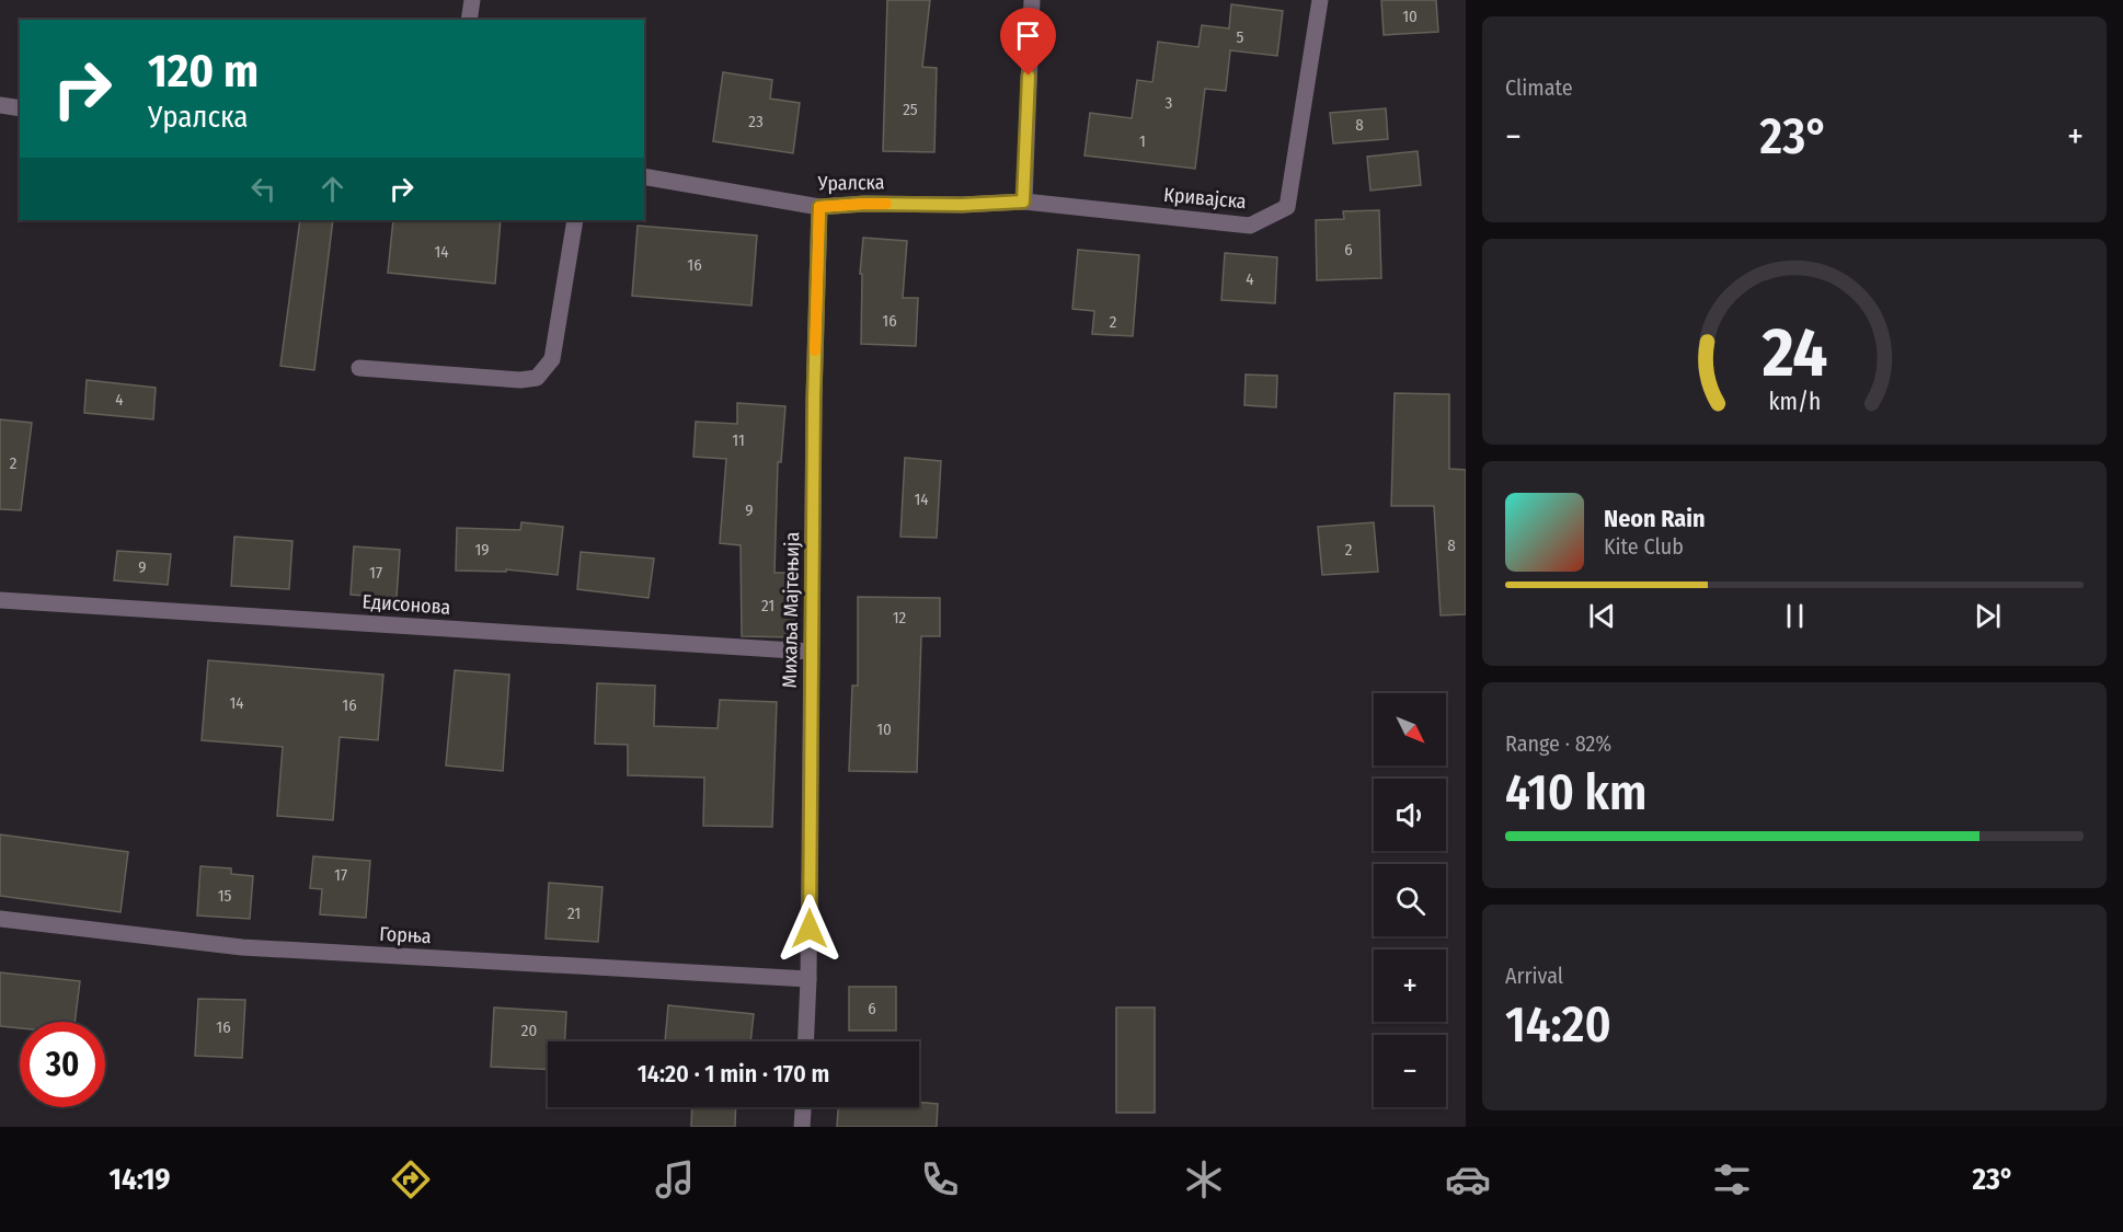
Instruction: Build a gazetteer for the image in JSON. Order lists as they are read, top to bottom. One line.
{"streets":{"street":["Уралска","Кривајска","Едисонова","Михаља Мајтењија","Горња"]},"crossings":[["Уралска","Кривајска"],["Уралска","Михаља Мајтењија"],["Едисонова","Михаља Мајтењија"],["Михаља Мајтењија","Горња"]],"house_numbers":["10","5","3","25","23","8","1","6","14","16","4","16","2","4","11","2","14","9","8","19","2","9","17","21","12","14","16","10","17","15","21","6","16","20"],"north":"bottom right","page":{"tile":["Climate",["Range · 82%","410 km"],["Arrival","14:20"]],"turn":["120 m","Уралска"],"heat":["−","23°","+"],"song":["Neon Rain","Kite Club"],"map_buttons":["+","−"],"limit":"30","trip":"14:20 · 1 min · 170 m","tabs":["14:19","23°"],"gauge":["24","km/h"]}}
